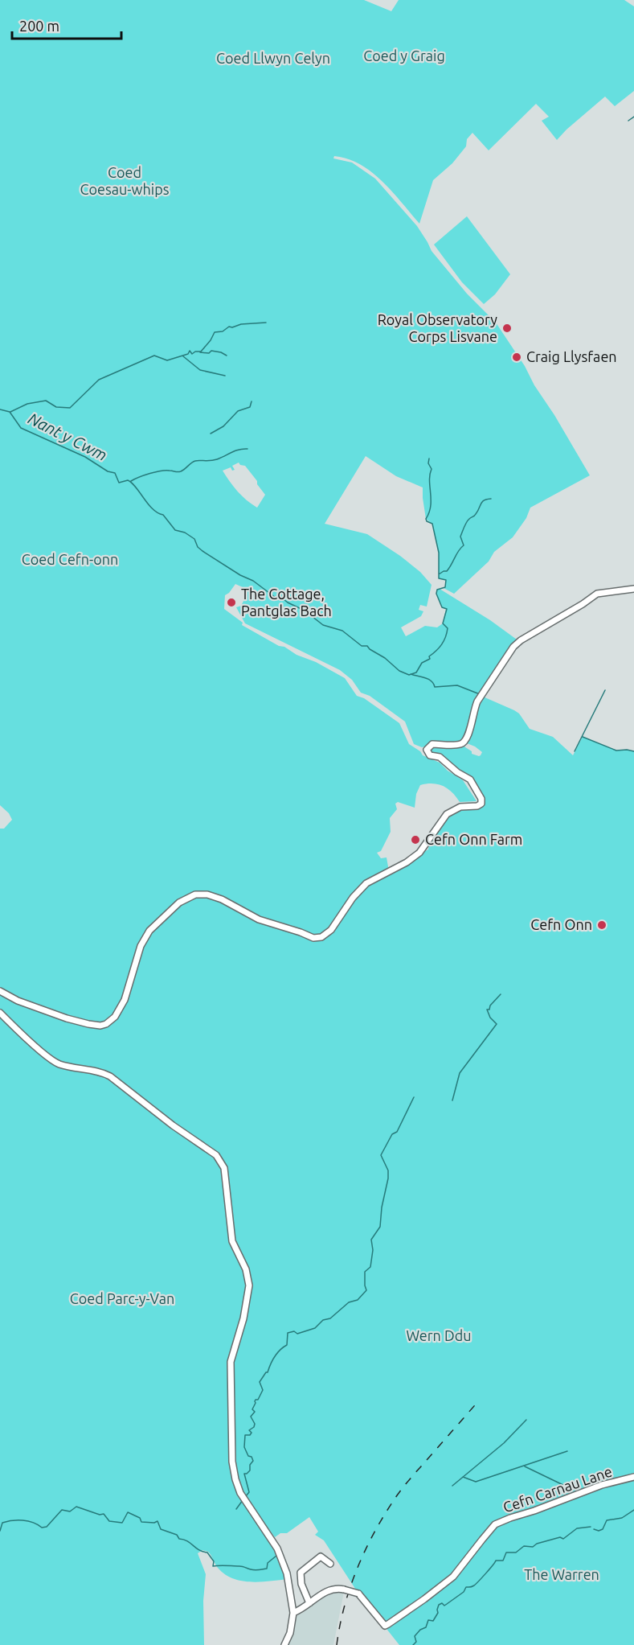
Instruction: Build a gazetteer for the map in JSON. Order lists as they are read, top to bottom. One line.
{"streets":{"street":["Cefn Carnau Lane"]},"water":["Nant y Cwm"],"parks":["Coed y Graig","Coed Llwyn Celyn","Coed Coesau-whips","Coed Cefn-onn","Coed Parc-y-Van","Wern Ddu","The Warren"],"places":["Royal Observatory Corps Lisvane","Craig Llysfaen","The Cottage, Pantglas Bach","Cefn Onn Farm","Cefn Onn"],"scale_bar":"200 m"}
